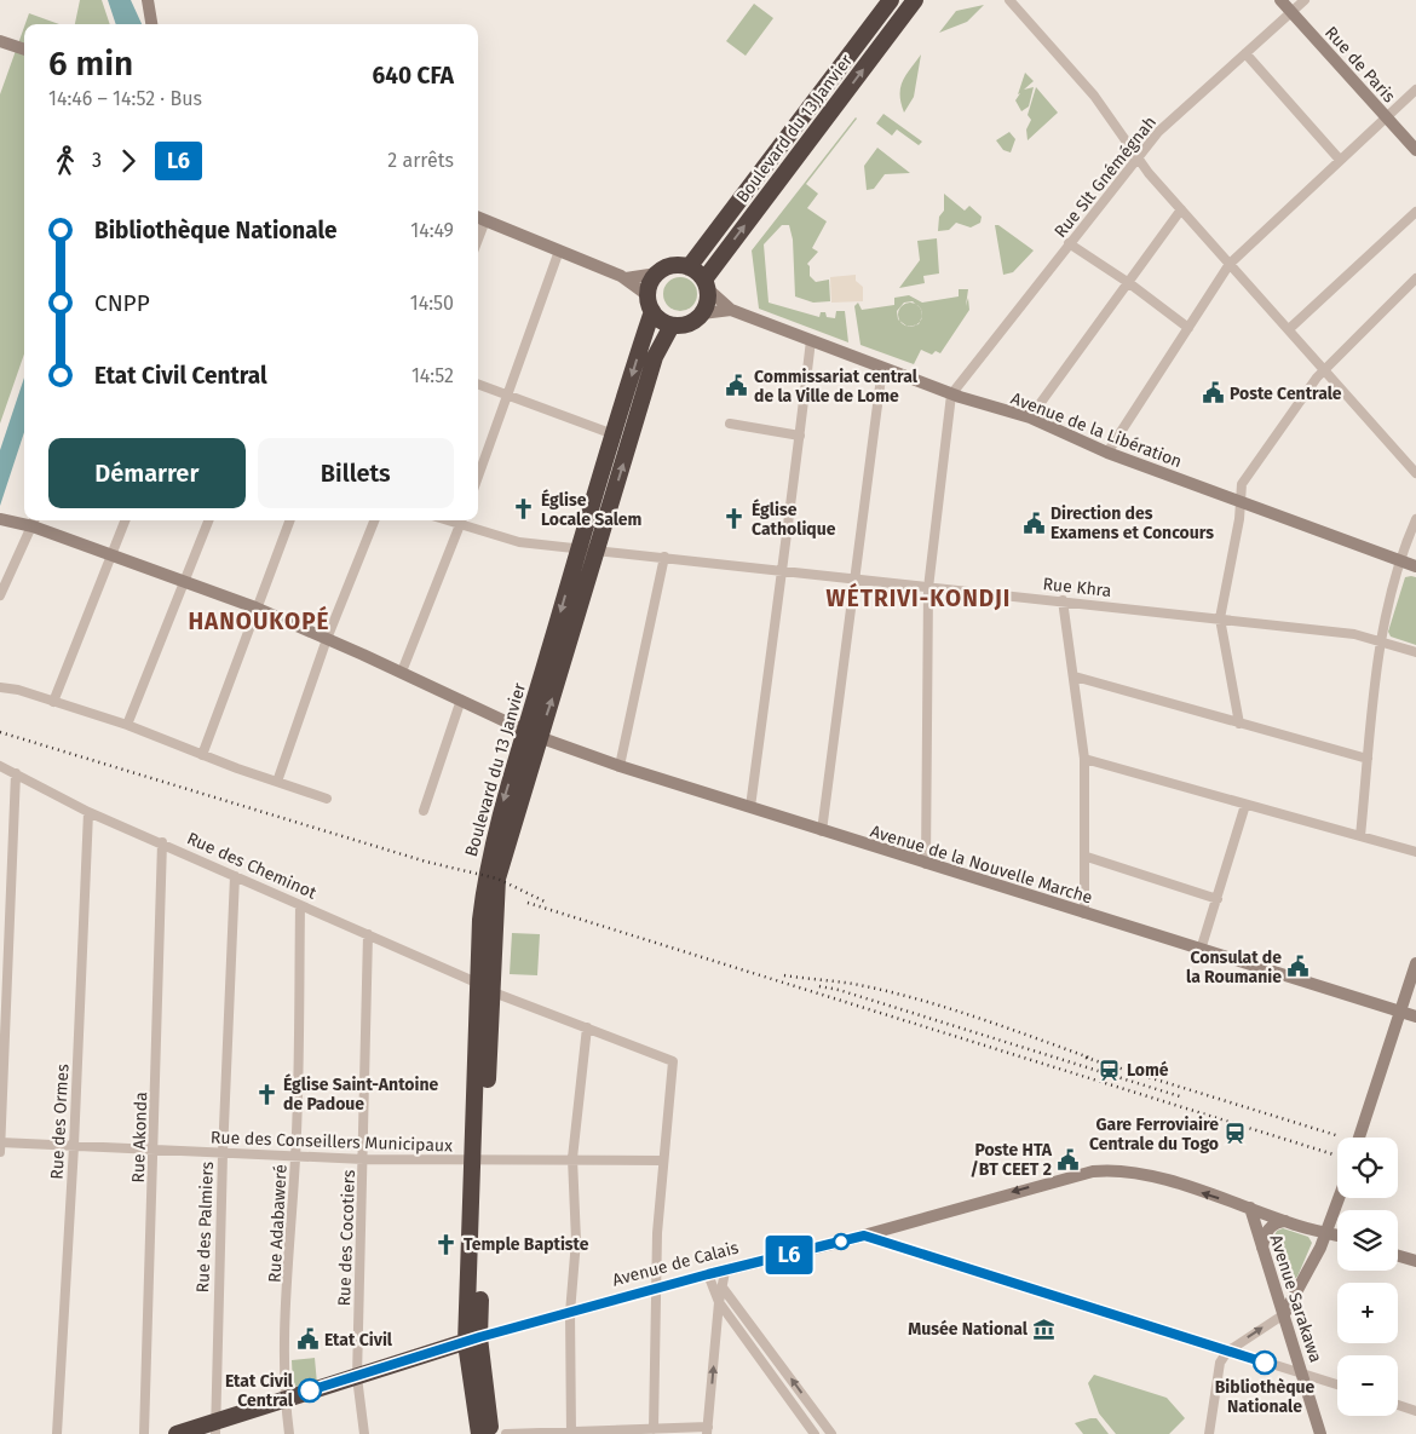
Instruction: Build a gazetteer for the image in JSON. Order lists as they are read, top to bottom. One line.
{"streets":{"highway":["Boulevard du 13 Janvier","Avenue de Calais"],"street":["Rue de Paris","Rue Slt Gnémégnah","Avenue de la Libération","Rue Khra","Avenue de la Nouvelle Marche","Rue des Cheminot","Rue des Ormes","Rue Akonda","Rue des Conseillers Municipaux","Rue Adabaweré","Rue des Palmiers","Rue des Cocotiers","Avenue Sarakawa"]},"crossings":[["Rue de Paris","Rue Slt Gnémégnah"],["Boulevard du 13 Janvier","Rue Khra"],["Boulevard du 13 Janvier","Avenue de la Nouvelle Marche"],["Boulevard du 13 Janvier","Rue des Cheminot"],["Boulevard du 13 Janvier","Rue des Conseillers Municipaux"],["Boulevard du 13 Janvier","Avenue de Calais"],["Rue Slt Gnémégnah","Avenue de la Libération"],["Rue des Cheminot","Rue des Ormes"],["Rue des Cheminot","Rue Akonda"],["Rue des Cheminot","Rue des Conseillers Municipaux"],["Rue des Cheminot","Rue Adabaweré"],["Rue des Cheminot","Rue des Palmiers"],["Rue des Cheminot","Rue des Cocotiers"],["Rue des Ormes","Rue des Conseillers Municipaux"],["Rue Akonda","Rue des Conseillers Municipaux"],["Rue des Conseillers Municipaux","Rue Adabaweré"],["Rue des Conseillers Municipaux","Rue des Palmiers"],["Rue des Conseillers Municipaux","Rue des Cocotiers"],["Rue Adabaweré","Avenue de Calais"],["Rue des Palmiers","Avenue de Calais"],["Rue des Cocotiers","Avenue de Calais"],["Avenue de Calais","Avenue Sarakawa"]],"districts":["WÉTRIVI-KONDJI","HANOUKOPÉ"],"places":{"public building":["Commissariat central de la Ville de Lome","Poste Centrale","Direction des Examens et Concours","Consulat de la Roumanie","Poste HTA /BT CEET 2","Etat Civil"],"church":["Église Locale Salem","Église Catholique","Église Saint-Antoine de Padoue","Temple Baptiste"],"station":["Lomé","Gare Ferroviaire Centrale du Togo"],"museum":["Musée National"],"other":["Bibliothèque Nationale","Etat Civil Central"]},"lines":["bus line L6"],"page":{"on_map":"L6","heading":["6 min","14:46 – 14:52 · Bus","640 CFA"],"legs":["3","L6","2 arrêts"],"list":[{"name":"Bibliothèque Nationale","value":"14:49"},{"name":"CNPP","value":"14:50"},{"name":"Etat Civil Central","value":"14:52"}],"buttons":["Démarrer","Billets"],"map_buttons":["+","−"]}}
